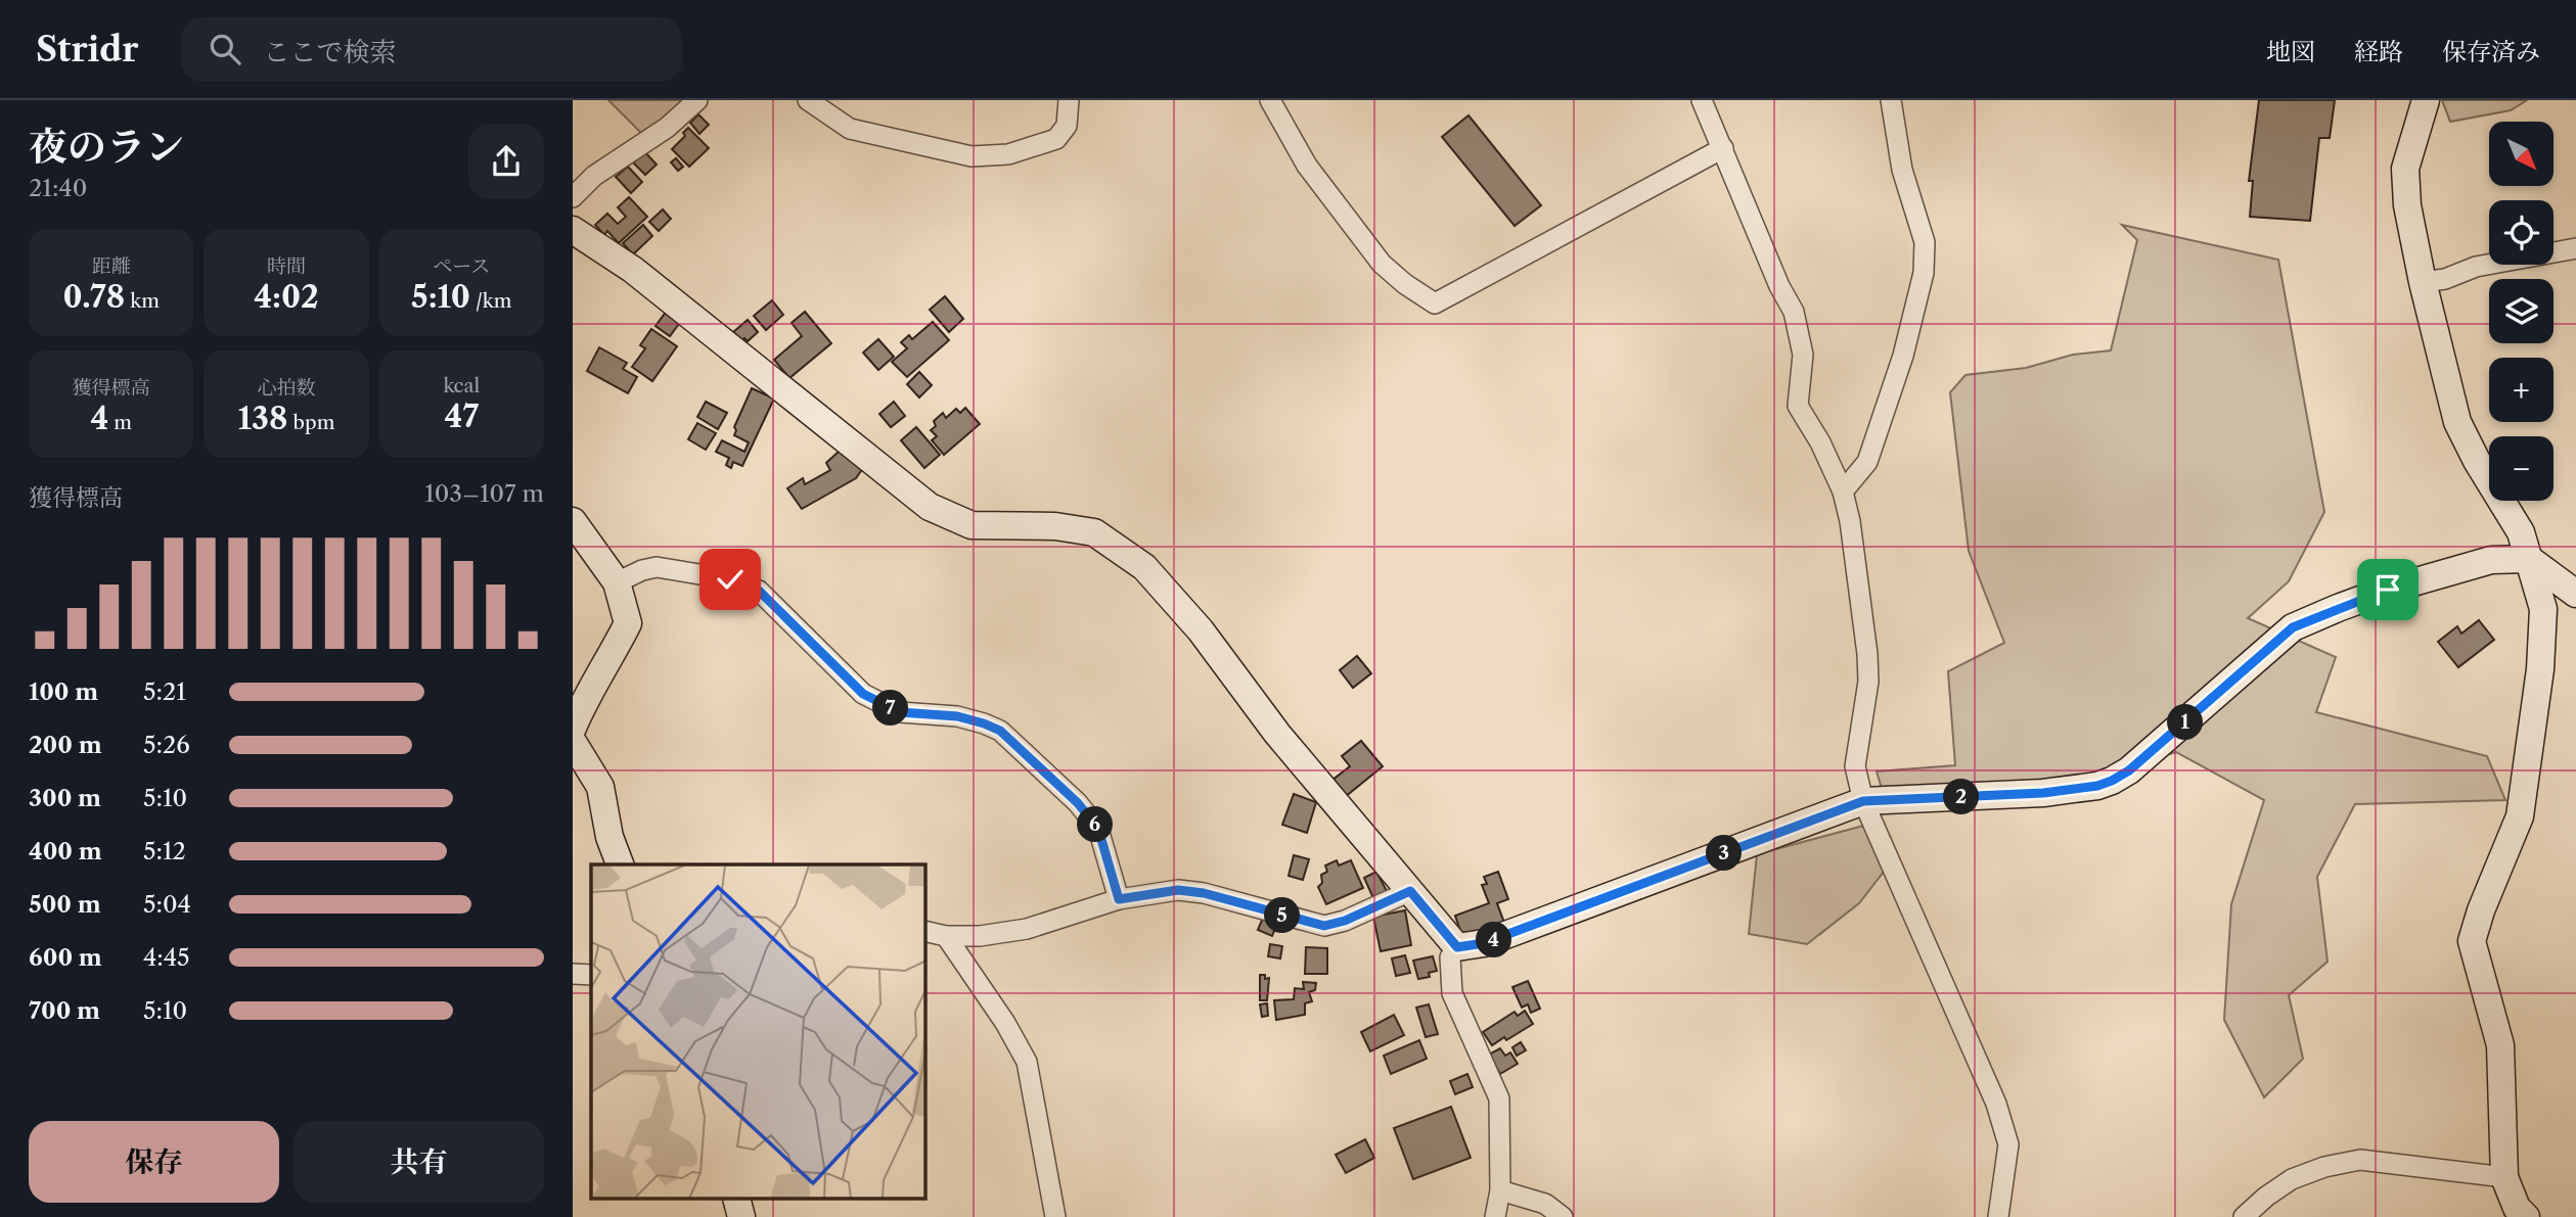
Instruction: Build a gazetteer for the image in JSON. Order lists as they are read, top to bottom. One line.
{"north":"bottom right","page":{"header":"Stridr","search":"ここで検索","nav":["地図","経路","保存済み"],"heading":["夜のラン","21:40"],"map_buttons":["+","−"],"stats":[["距離","0.78 km"],["時間","4:02"],["ペース","5:10 /km"],["獲得標高","4 m"],["心拍数","138 bpm"],["kcal","47"]],"chart":["獲得標高","103–107 m"],"list":[{"name":"100 m","note":"5:21"},{"name":"200 m","note":"5:26"},{"name":"300 m","note":"5:10"},{"name":"400 m","note":"5:12"},{"name":"500 m","note":"5:04"},{"name":"600 m","note":"4:45"},{"name":"700 m","note":"5:10"}],"pins":["7","1","2","6","3","5","4"],"buttons":["保存","共有"]}}
